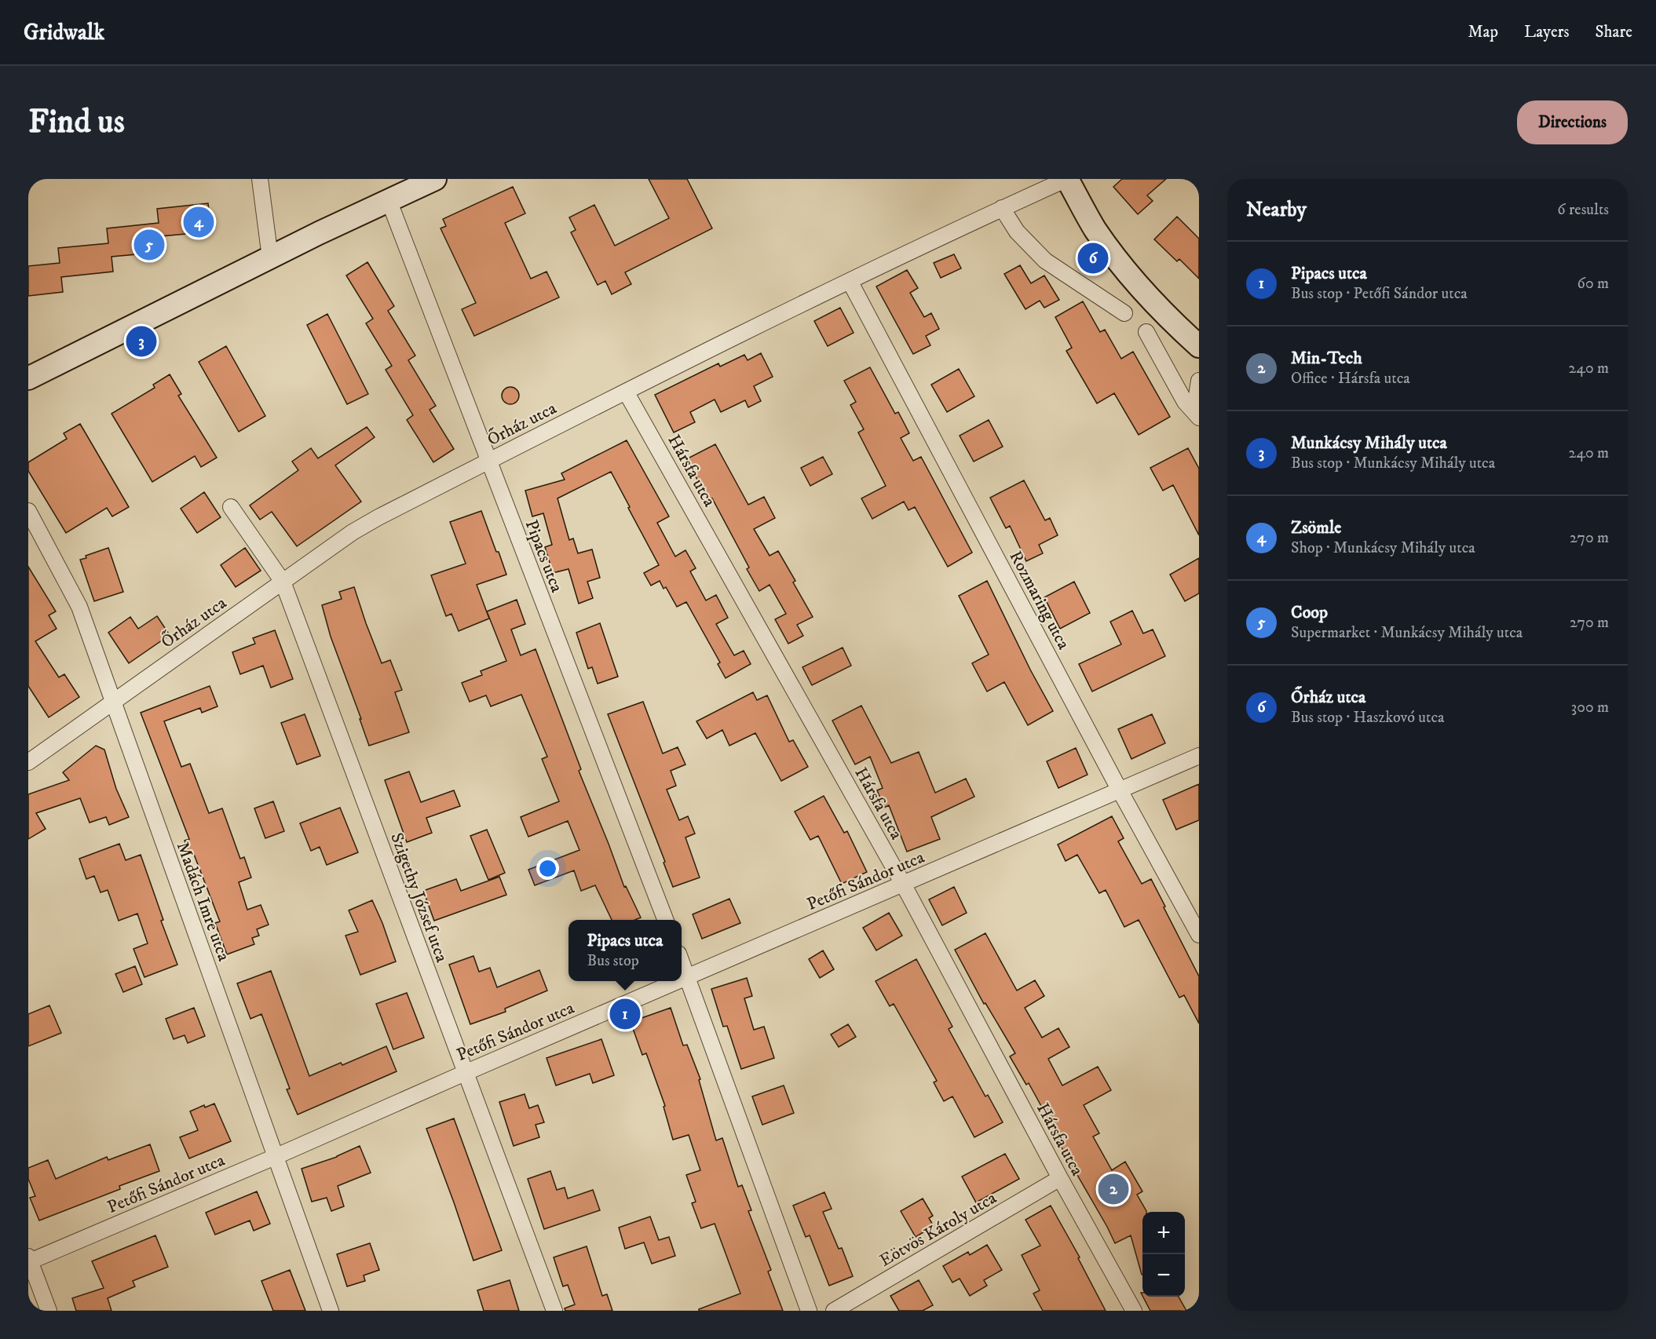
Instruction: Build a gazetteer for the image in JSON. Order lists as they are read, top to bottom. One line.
{"streets":{"street":["Őrház utca","Hársfa utca","Pipacs utca","Rozmaring utca","Petőfi Sándor utca","Szigethy József utca","Madách Imre utca","Eötvös Károly utca"]},"crossings":[["Őrház utca","Hársfa utca"],["Őrház utca","Pipacs utca"],["Őrház utca","Rozmaring utca"],["Őrház utca","Szigethy József utca"],["Őrház utca","Madách Imre utca"],["Hársfa utca","Petőfi Sándor utca"],["Hársfa utca","Eötvös Károly utca"],["Rozmaring utca","Petőfi Sándor utca"],["Petőfi Sándor utca","Szigethy József utca"],["Petőfi Sándor utca","Madách Imre utca"]],"page":{"header":"Gridwalk","nav":["Map","Layers","Share"],"buttons":"Directions","title":"Find us","heading":["Nearby","6 results"],"pins":["4","5","6","3","1","2"],"list":[{"mark":"1","name":"Pipacs utca","note":"Bus stop · Petőfi Sándor utca","value":"60 m"},{"mark":"2","name":"Min-Tech","note":"Office · Hársfa utca","value":"240 m"},{"mark":"3","name":"Munkácsy Mihály utca","note":"Bus stop · Munkácsy Mihály utca","value":"240 m"},{"mark":"4","name":"Zsömle","note":"Shop · Munkácsy Mihály utca","value":"270 m"},{"mark":"5","name":"Coop","note":"Supermarket · Munkácsy Mihály utca","value":"270 m"},{"mark":"6","name":"Őrház utca","note":"Bus stop · Haszkovó utca","value":"300 m"}],"popup":["Pipacs utca","Bus stop"],"map_buttons":["+","−"]}}
